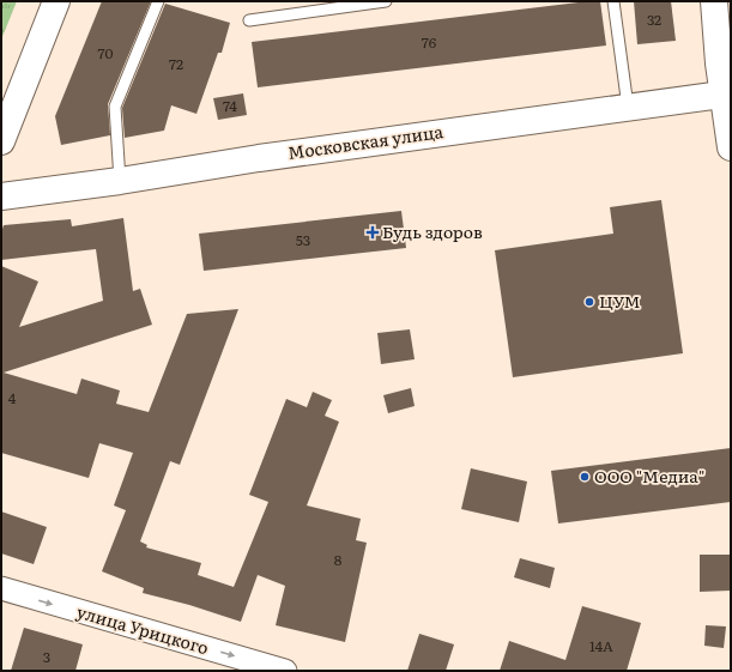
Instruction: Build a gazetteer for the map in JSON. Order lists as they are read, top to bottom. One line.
{"streets":{"street":["Московская улица","улица Урицкого"]},"one_way":["улица Урицкого"],"places":{"health":["Будь здоров"],"other":["ЦУМ","ООО \"Медиа\""]},"house_numbers":["32","76","70","72","74","53","4","8","14А","3"]}
